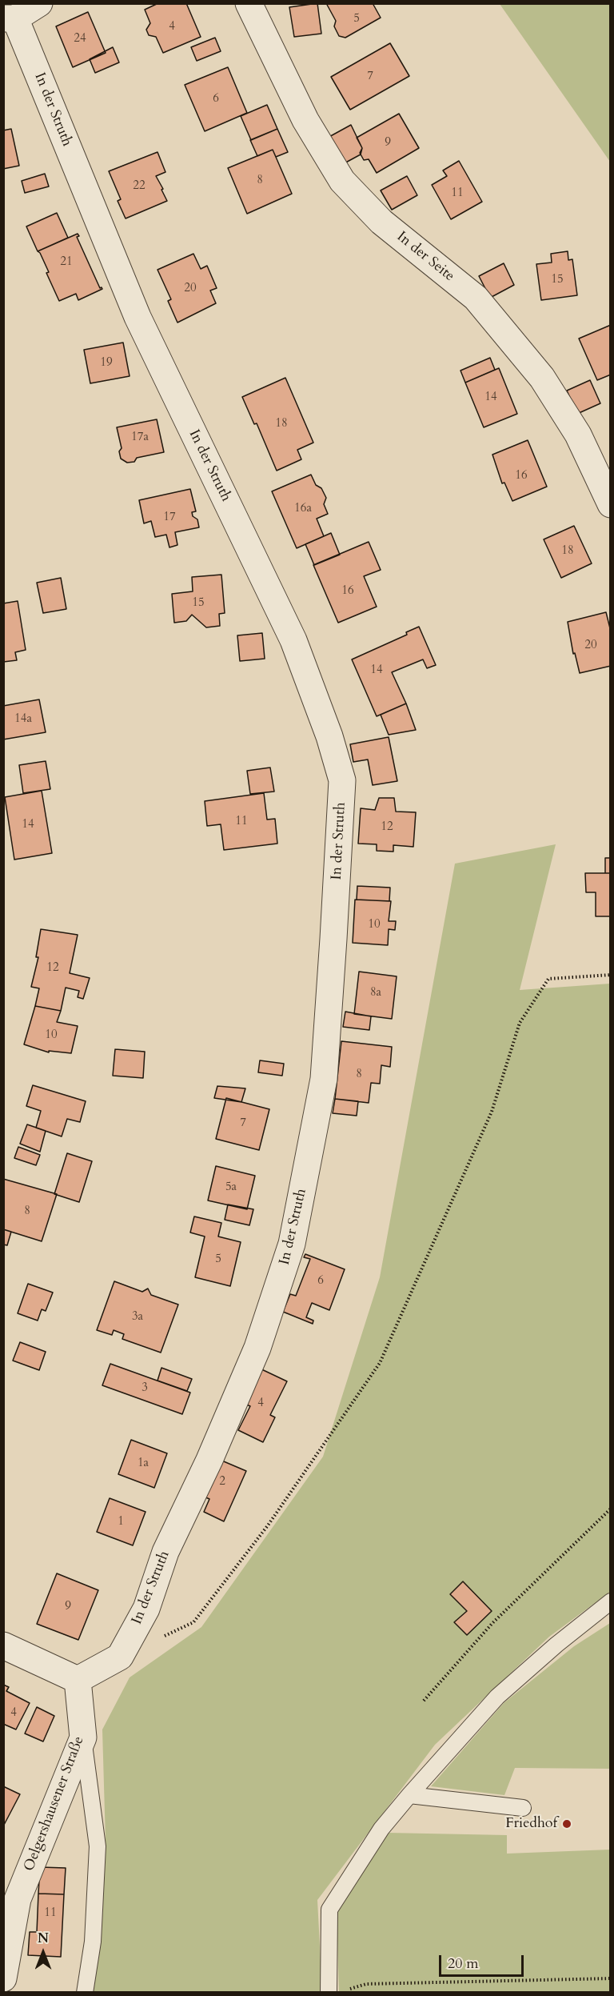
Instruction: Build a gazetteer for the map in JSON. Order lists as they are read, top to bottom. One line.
{"streets":{"street":["In der Struth","In der Seite","Oelgershausener Straße"]},"crossings":[["In der Struth","Oelgershausener Straße"]],"places":["Friedhof"],"house_numbers":["5","4","24","7","6","9","8","22","11","21","15","20","19","14","18","17a","16","16a","17","18","16","15","20","14","14a","11","14","12","10","12","8a","10","8","7","5a","8","5","6","3a","3","4","1a","2","1","9","4","11"],"scale_bar":"20 m","north":"top"}
